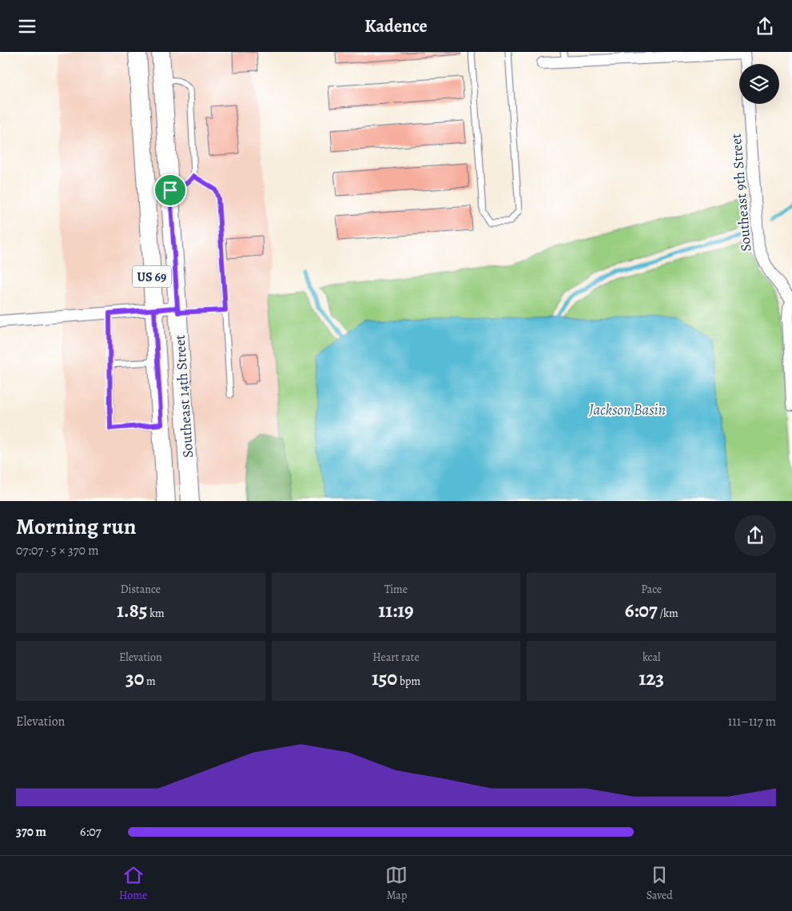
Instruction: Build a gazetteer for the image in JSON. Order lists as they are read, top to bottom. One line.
{"streets":{"main road":["US 69","Southeast 14th Street"],"street":["Southeast 9th Street"]},"water":["Jackson Basin"],"page":{"header":"Kadence","heading":["Morning run","07:07 · 5 × 370 m"],"stats":[["Distance","1.85 km"],["Time","11:19"],["Pace","6:07 /km"],["Elevation","30 m"],["Heart rate","150 bpm"],["kcal","123"]],"chart":["Elevation","111–117 m"],"list":[{"name":"370 m","note":"6:07"}],"tabs":["Home","Map","Saved"]}}
